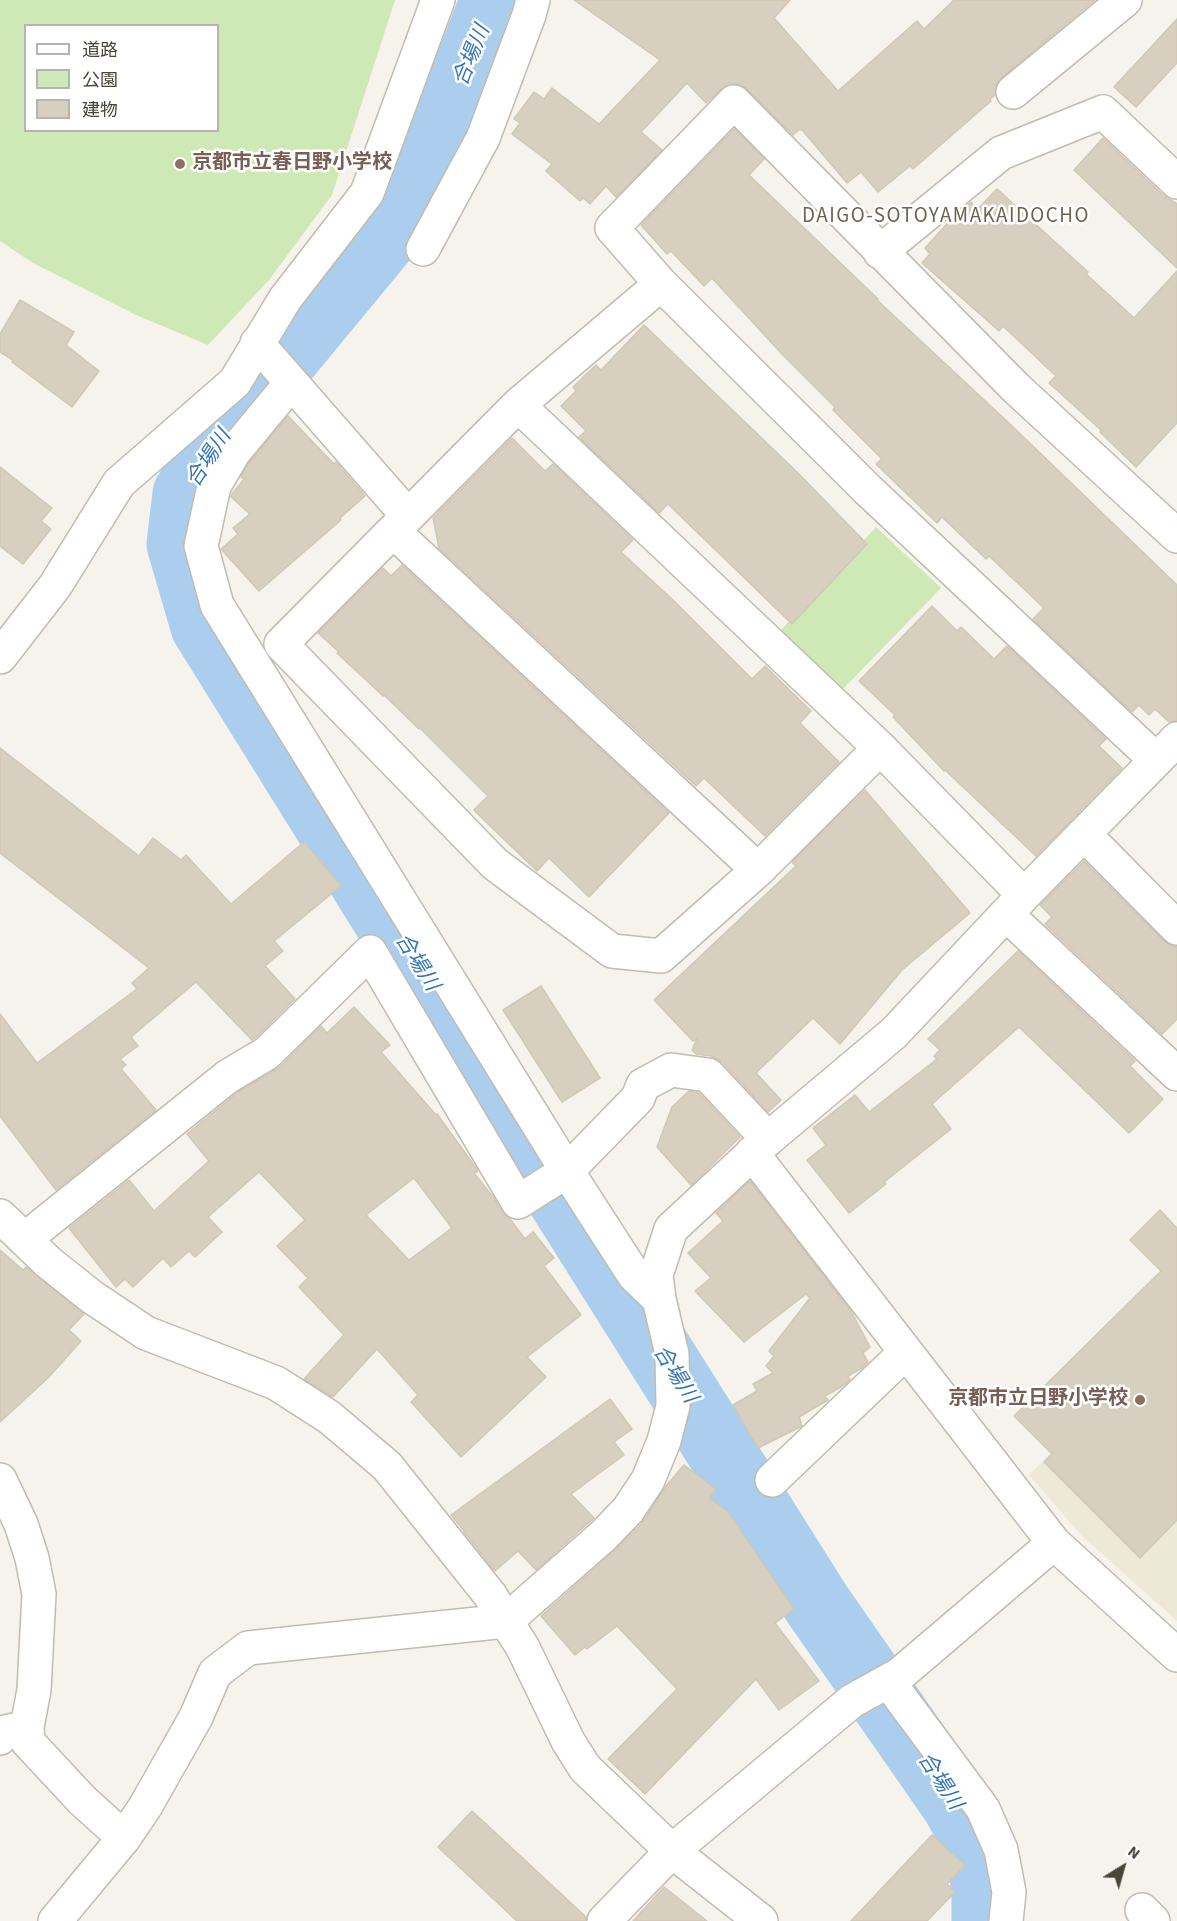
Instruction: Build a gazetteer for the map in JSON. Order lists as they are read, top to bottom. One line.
{"districts":["DAIGO-SOTOYAMAKAIDOCHO"],"water":["合場川"],"places":["京都市立春日野小学校","京都市立日野小学校"],"legend":["道路","公園","建物"],"north":"top right"}
